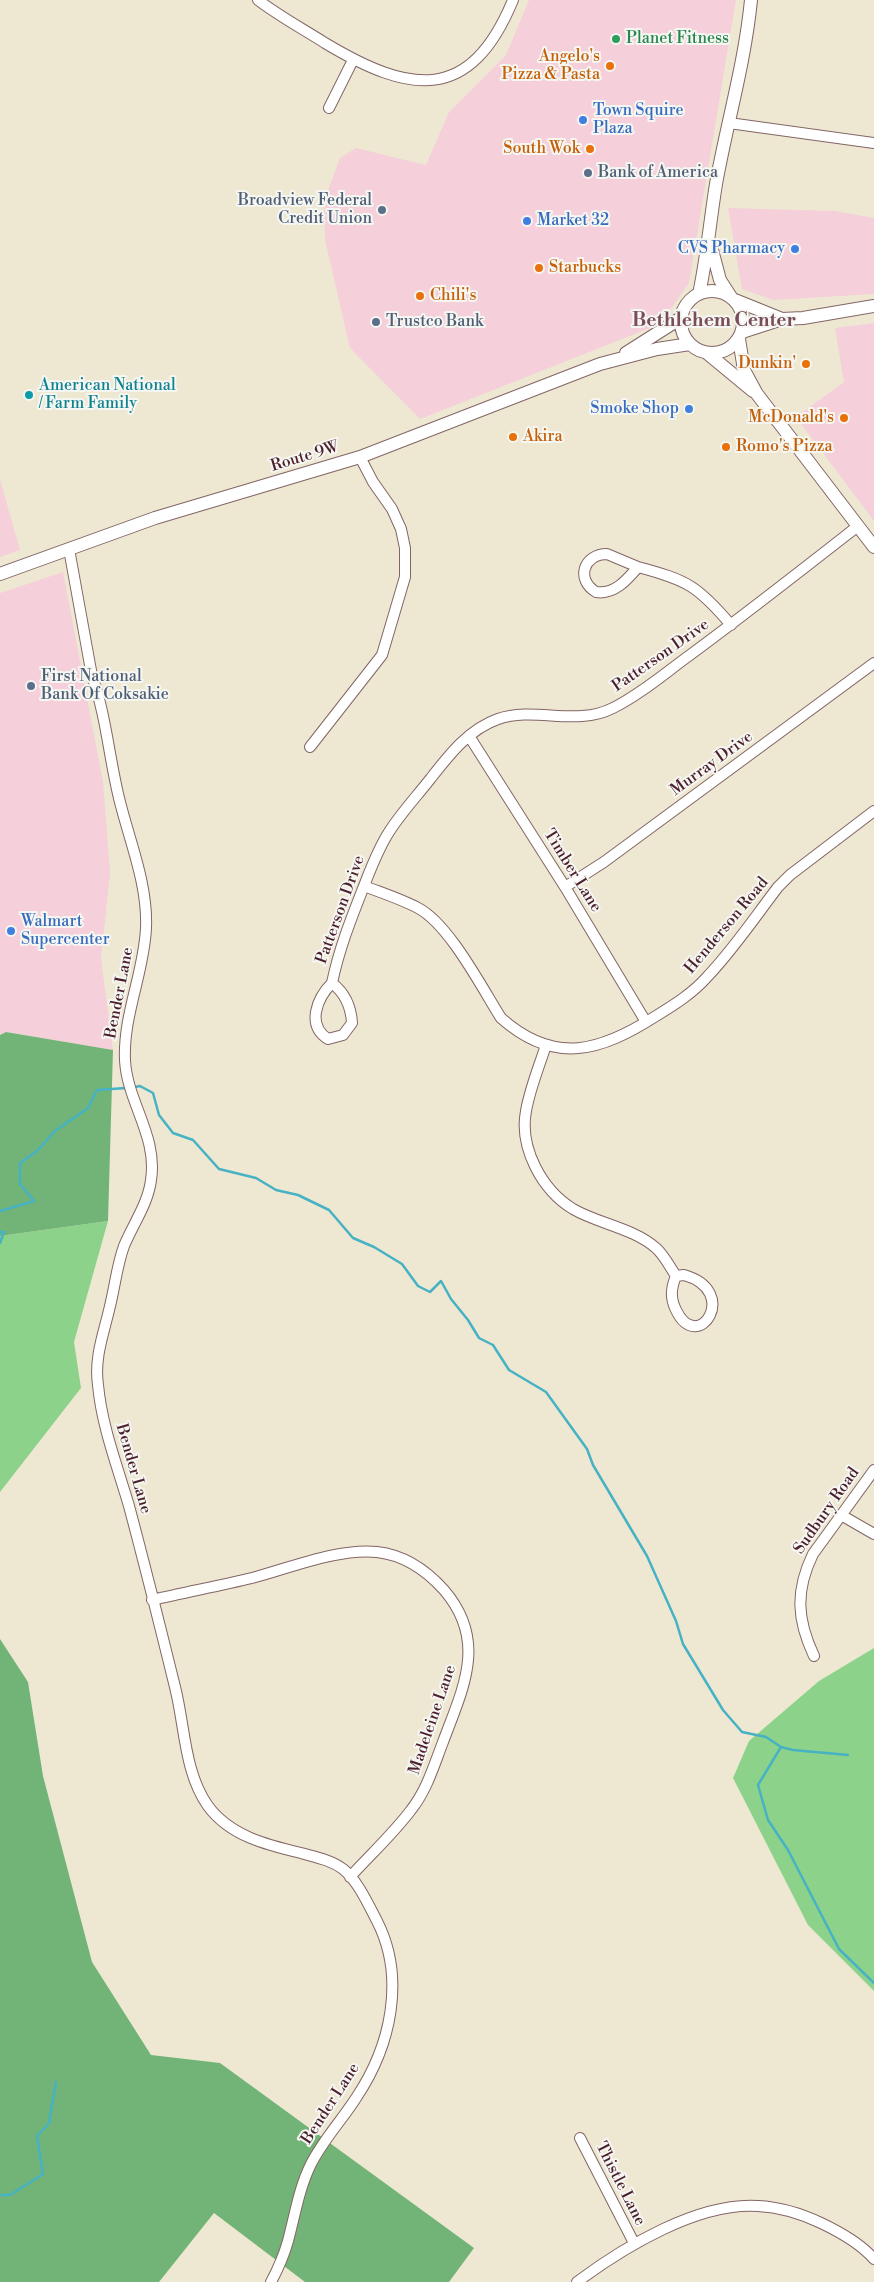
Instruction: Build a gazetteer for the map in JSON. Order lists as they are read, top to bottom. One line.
{"streets":{"main road":["Route 9W"],"street":["Patterson Drive","Murray Drive","Timber Lane","Henderson Road","Bender Lane","Sudbury Road","Madeleine Lane","Thistle Lane"]},"crossings":[["Route 9W","Bender Lane"],["Patterson Drive","Timber Lane"],["Patterson Drive","Henderson Road"],["Murray Drive","Timber Lane"],["Timber Lane","Henderson Road"],["Bender Lane","Madeleine Lane"]],"districts":["Bethlehem Center"],"places":["Planet Fitness","Angelo's Pizza & Pasta","Town Squire Plaza","South Wok","Bank of America","Broadview Federal Credit Union","Market 32","CVS Pharmacy","Starbucks","Chili's","Trustco Bank","Dunkin'","American National / Farm Family","Smoke Shop","McDonald's","Akira","Romo's Pizza","First National Bank Of Coksakie","Walmart Supercenter"]}
